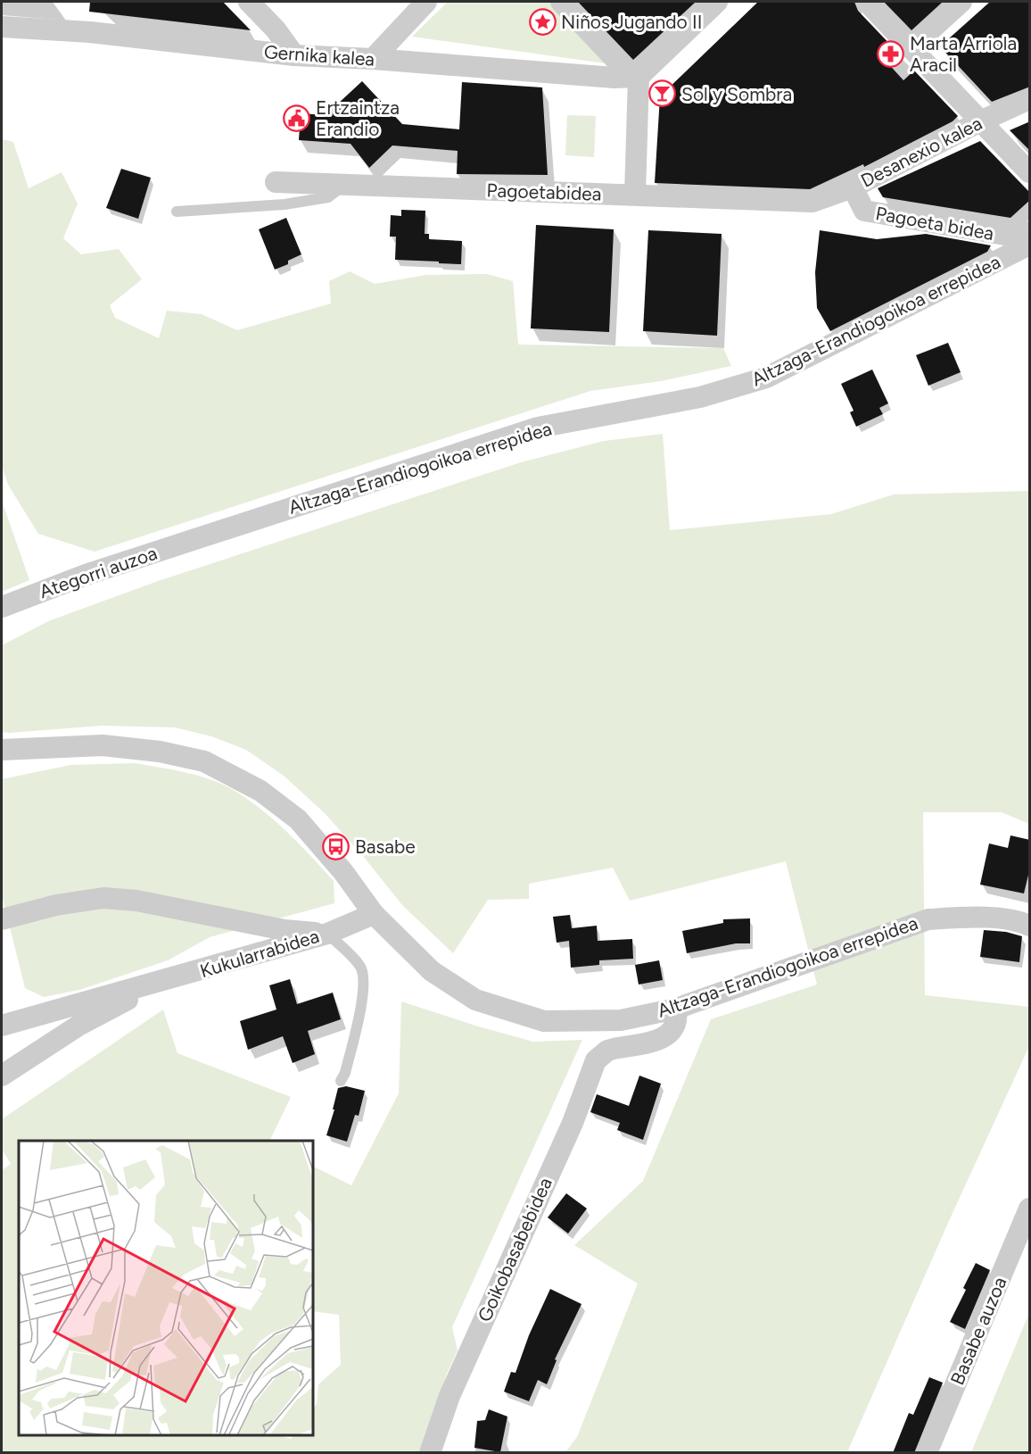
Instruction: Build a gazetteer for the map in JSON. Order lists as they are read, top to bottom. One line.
{"streets":{"street":["Gernika kalea","Desanexio kalea","Pagoetabidea","Pagoeta bidea","Altzaga-Erandiogoikoa errepidea","Ategorri auzoa","Kukularrabidea","Goikobasabebidea","Basabe auzoa"]},"crossings":[["Desanexio kalea","Pagoetabidea"],["Desanexio kalea","Pagoeta bidea"],["Altzaga-Erandiogoikoa errepidea","Ategorri auzoa"],["Altzaga-Erandiogoikoa errepidea","Goikobasabebidea"]],"places":{"place":["Niños Jugando II"],"pharmacy":["Marta Arriola Aracil"],"bar":["Sol y Sombra"],"public building":["Ertzaintza Erandio"],"bus stop":["Basabe"]}}
